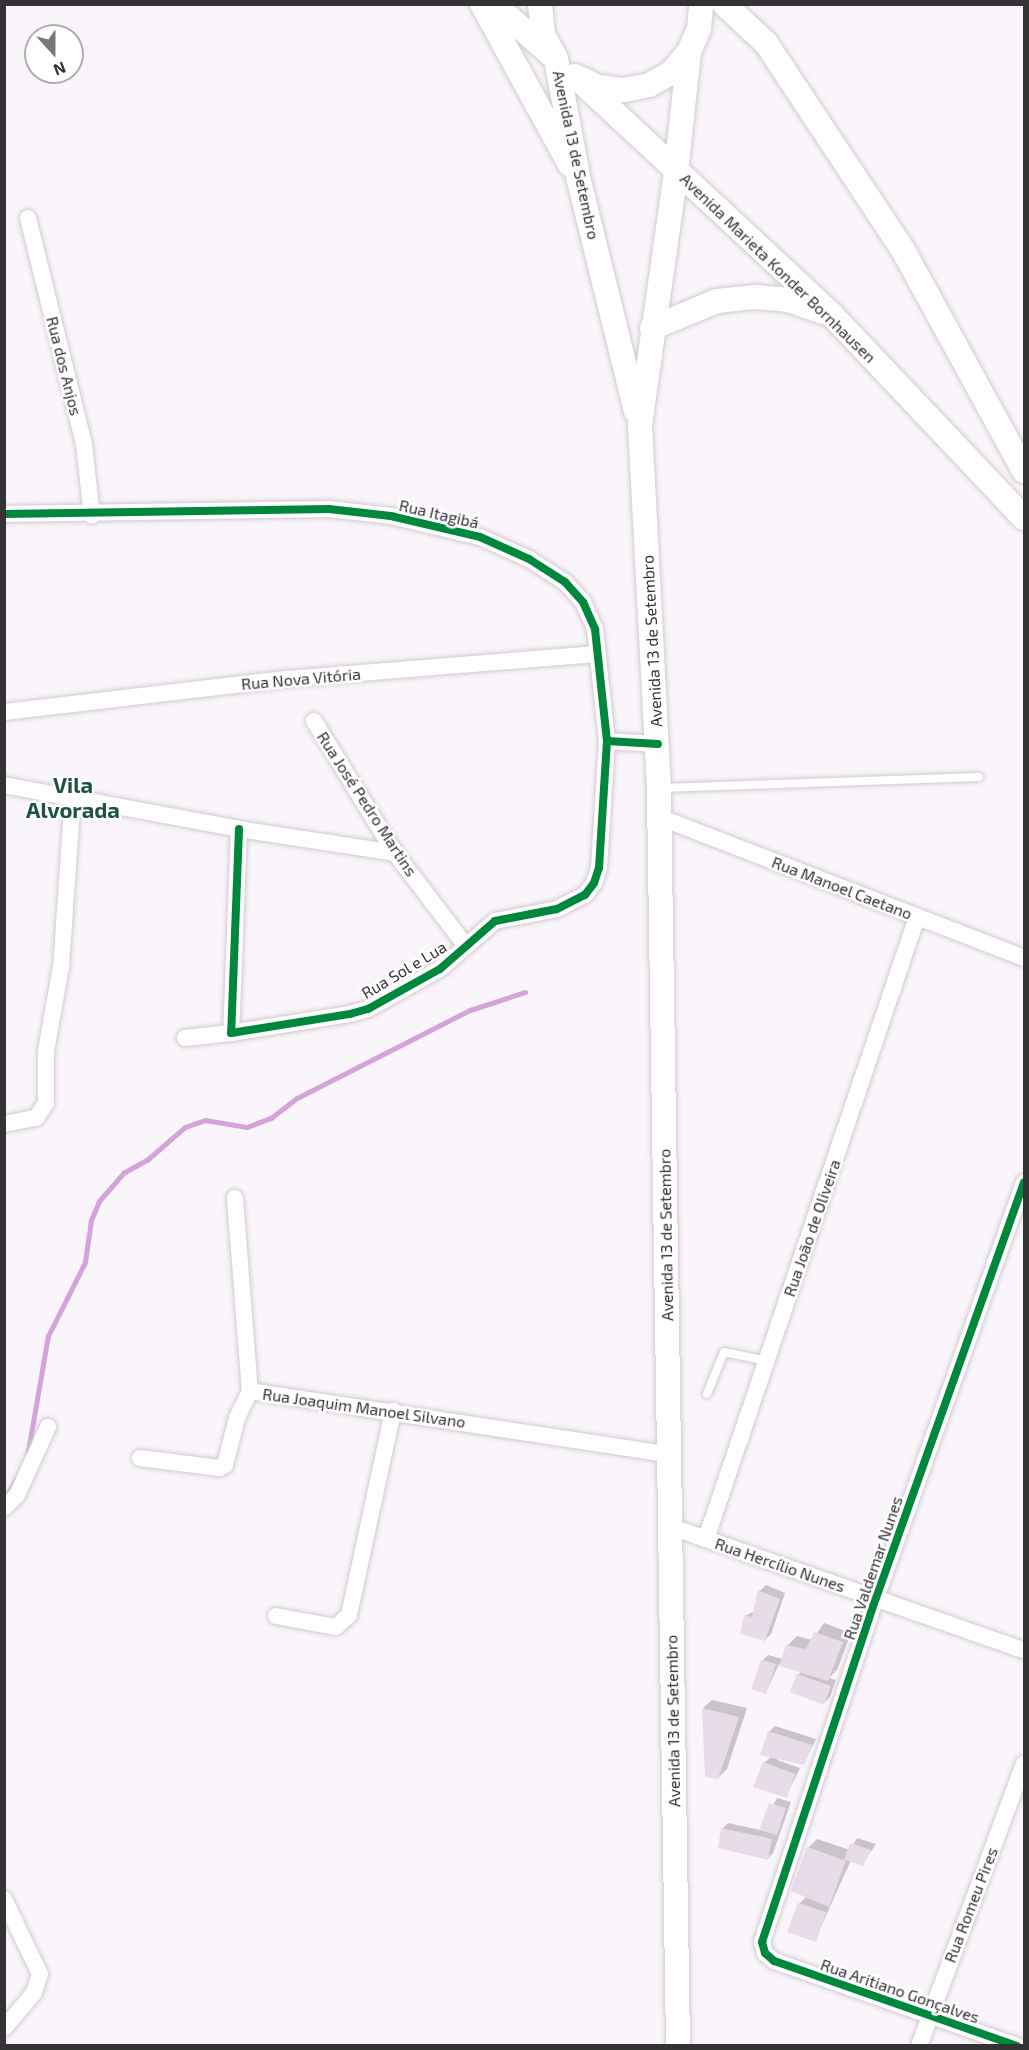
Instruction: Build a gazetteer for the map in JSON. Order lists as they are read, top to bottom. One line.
{"streets":{"main road":["Avenida 13 de Setembro","Avenida Marieta Konder Bornhausen"],"street":["Rua dos Anjos","Rua Itagibá","Rua Nova Vitória","Rua José Pedro Martins","Rua Manoel Caetano","Rua Sol e Lua","Rua João de Oliveira","Rua Joaquim Manoel Silvano","Rua Hercílio Nunes","Rua Valdemar Nunes","Rua Romeu Pires","Rua Aritiano Gonçalves"]},"crossings":[["Avenida 13 de Setembro","Avenida Marieta Konder Bornhausen"],["Avenida 13 de Setembro","Rua Manoel Caetano"],["Avenida 13 de Setembro","Rua Joaquim Manoel Silvano"],["Avenida 13 de Setembro","Rua Hercílio Nunes"],["Rua dos Anjos","Rua Itagibá"],["Rua Itagibá","Rua Nova Vitória"],["Rua Itagibá","Rua Sol e Lua"],["Rua José Pedro Martins","Rua Sol e Lua"],["Rua Manoel Caetano","Rua João de Oliveira"],["Rua João de Oliveira","Rua Hercílio Nunes"],["Rua Hercílio Nunes","Rua Valdemar Nunes"],["Rua Valdemar Nunes","Rua Aritiano Gonçalves"],["Rua Romeu Pires","Rua Aritiano Gonçalves"]],"districts":["Vila Alvorada"],"north":"bottom"}
